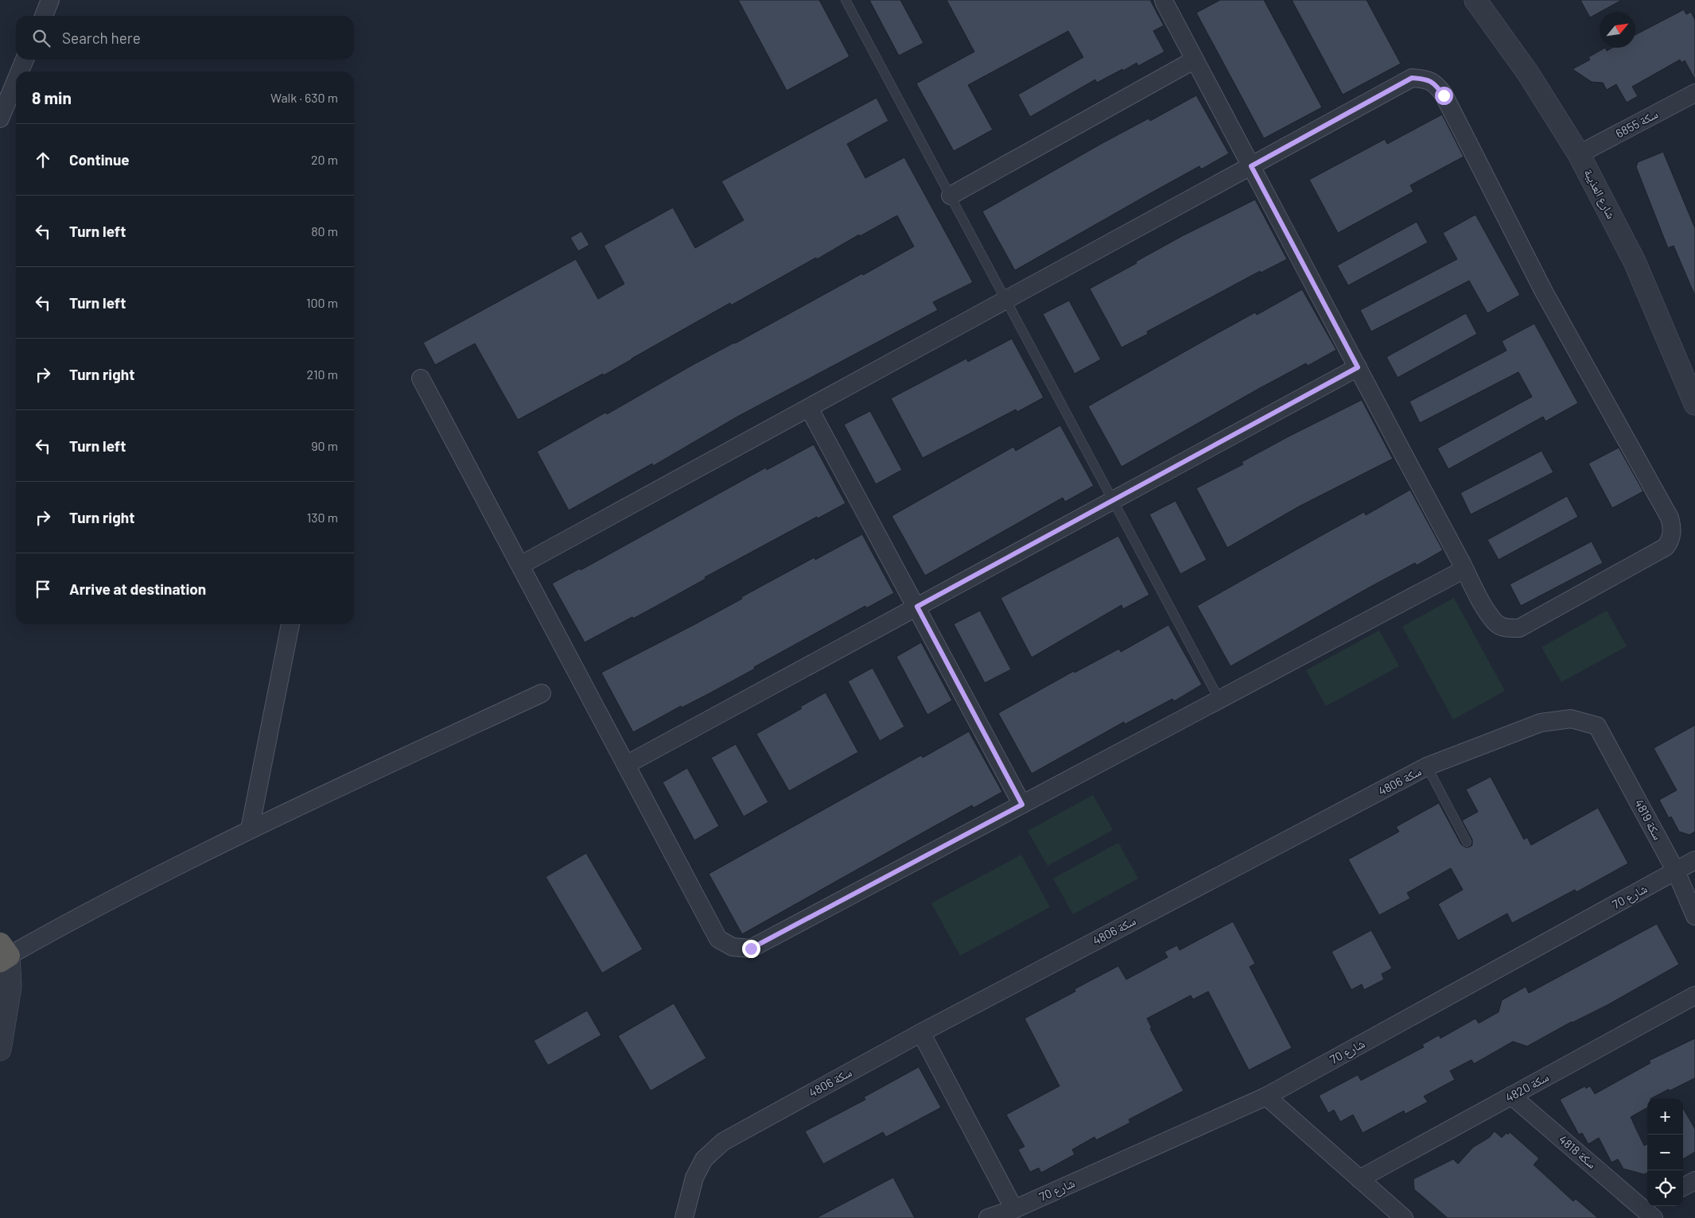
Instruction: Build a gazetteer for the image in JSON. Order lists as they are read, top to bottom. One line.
{"streets":{"street":["سكة 6855","شارع العذيبة","سكة 4806","سكة 4819","شارع 70","سكة 4820","سكة 4818"]},"crossings":[["سكة 6855","شارع العذيبة"],["سكة 4806","سكة 4819"],["سكة 4819","شارع 70"],["سكة 4820","سكة 4818"]],"north":"top right","page":{"search":"Search here","heading":["8 min","Walk · 630 m"],"list":[["Continue","20 m"],["Turn left","80 m"],["Turn left","100 m"],["Turn right","210 m"],["Turn left","90 m"],["Turn right","130 m"],"Arrive at destination"],"map_buttons":["+","−"]}}
